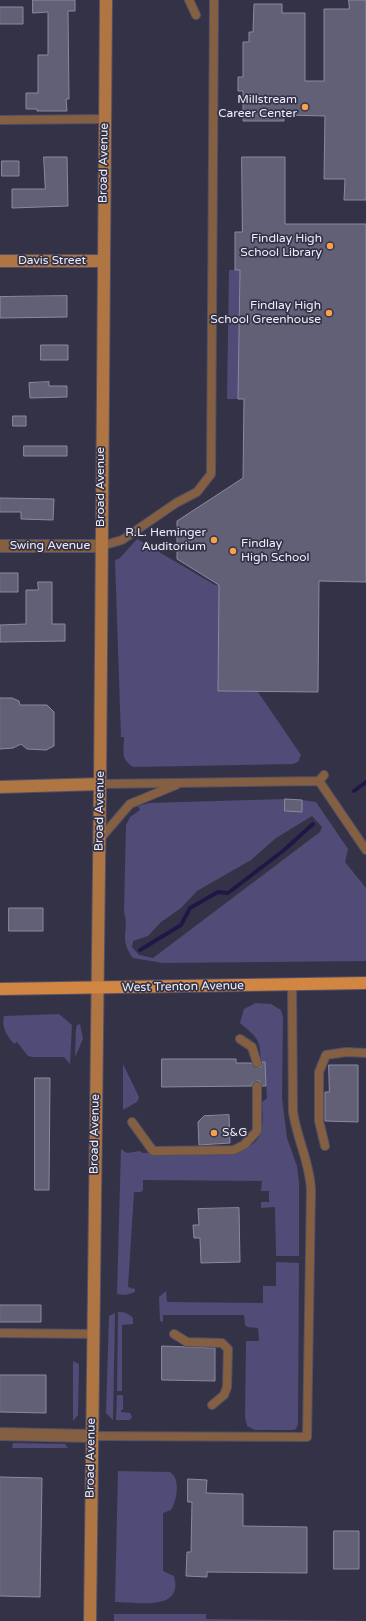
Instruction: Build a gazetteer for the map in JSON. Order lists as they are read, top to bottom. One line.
{"streets":{"main road":["Broad Avenue","Davis Street","West Trenton Avenue"],"street":["Swing Avenue"]},"crossings":[["Broad Avenue","Davis Street"],["Broad Avenue","Swing Avenue"],["Broad Avenue","West Trenton Avenue"]],"places":["Millstream Career Center","Findlay High School Library","Findlay High School Greenhouse","R.L. Heminger Auditorium","Findlay High School","S&G"]}
